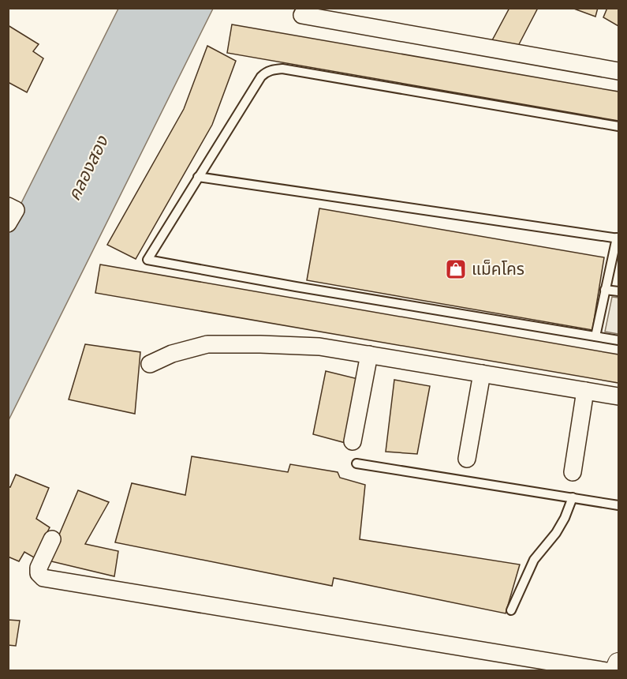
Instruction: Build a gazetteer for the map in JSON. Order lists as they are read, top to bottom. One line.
{"water":["คลองสอง"],"places":{"shop":["แม็คโคร"]}}
